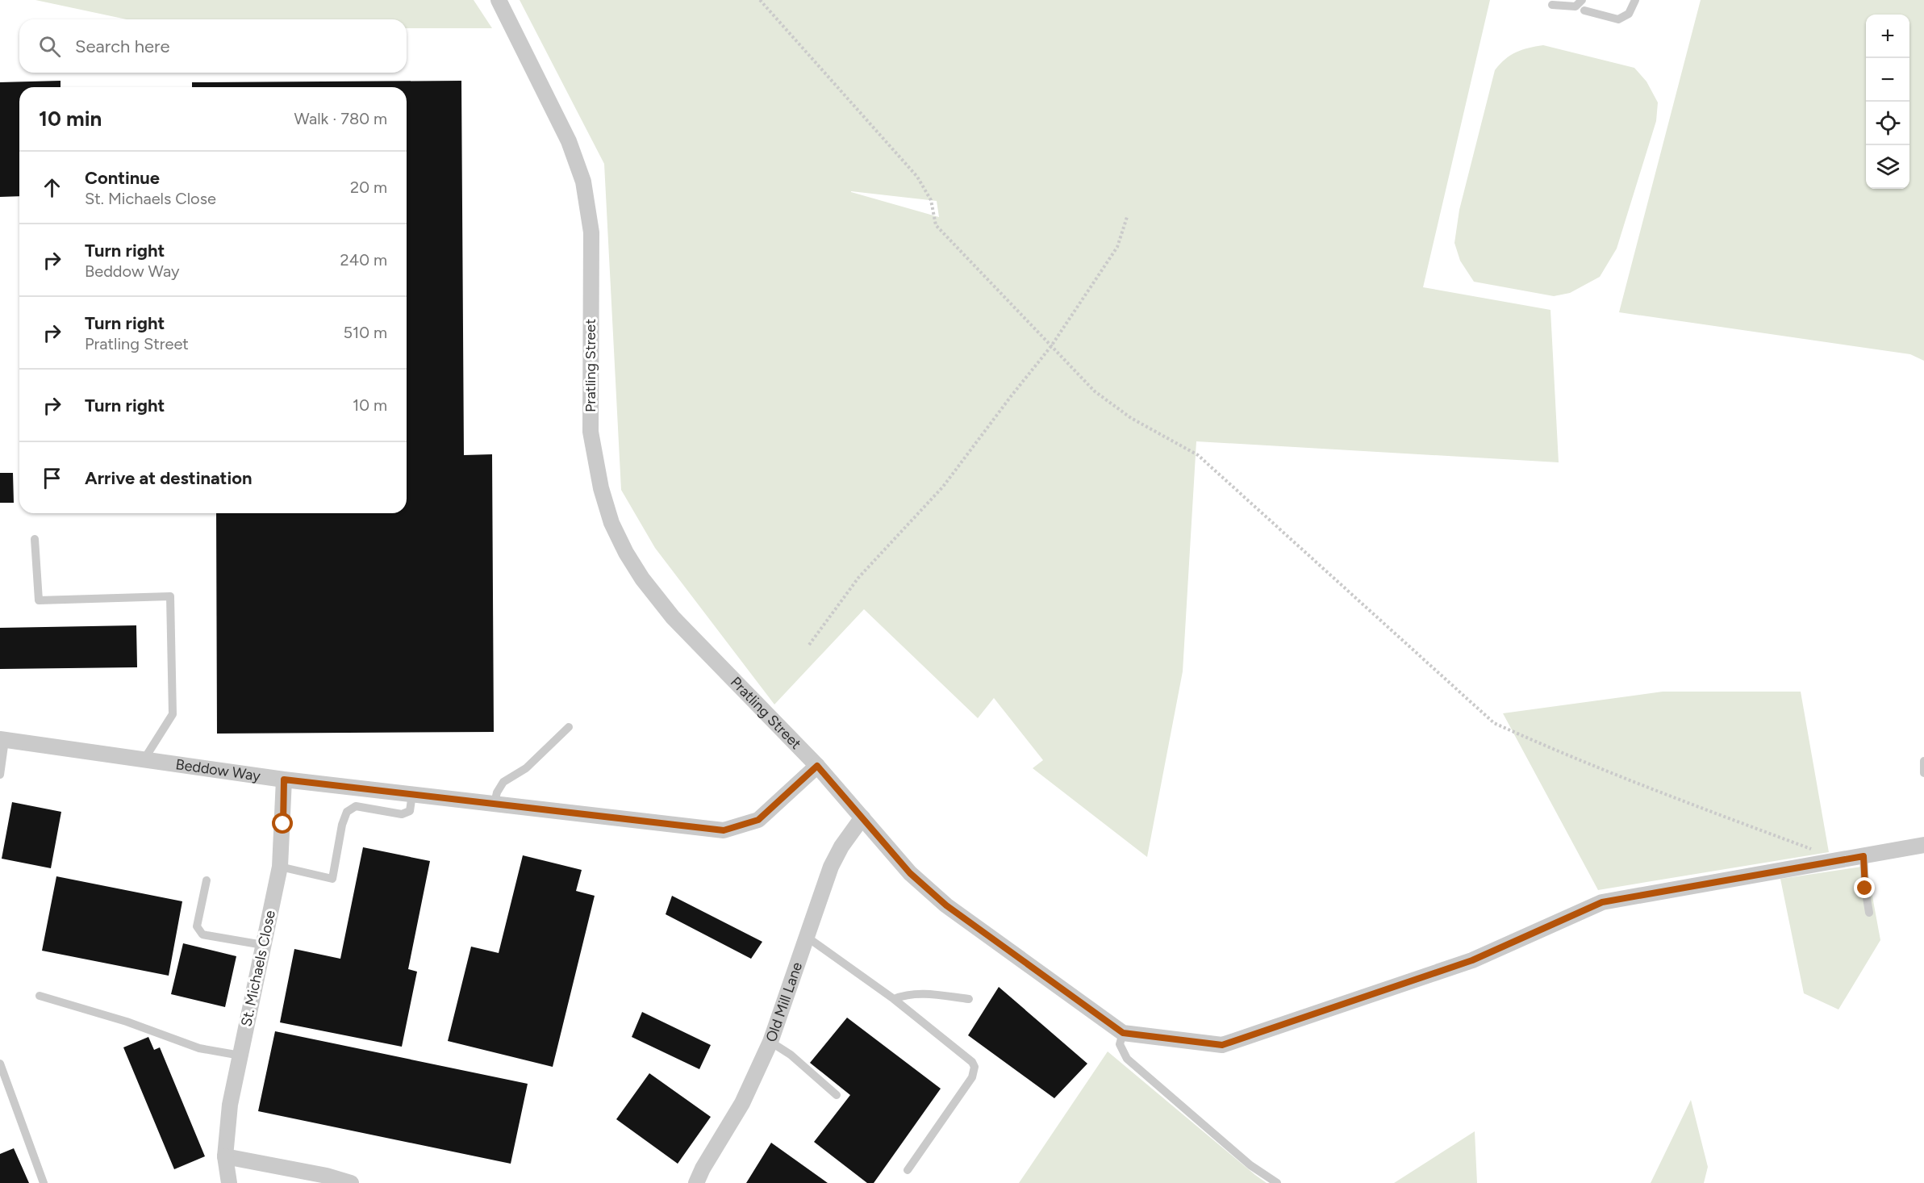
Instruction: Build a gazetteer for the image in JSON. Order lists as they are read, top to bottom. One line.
{"streets":{"street":["Pratling Street","Beddow Way","St. Michaels Close","Old Mill Lane"]},"crossings":[["Pratling Street","Beddow Way"],["Pratling Street","Old Mill Lane"],["Beddow Way","St. Michaels Close"]],"page":{"map_buttons":["+","−"],"search":"Search here","heading":["10 min","Walk · 780 m"],"list":[["Continue","St. Michaels Close","20 m"],["Turn right","Beddow Way","240 m"],["Turn right","Pratling Street","510 m"],["Turn right","10 m"],"Arrive at destination"]}}
